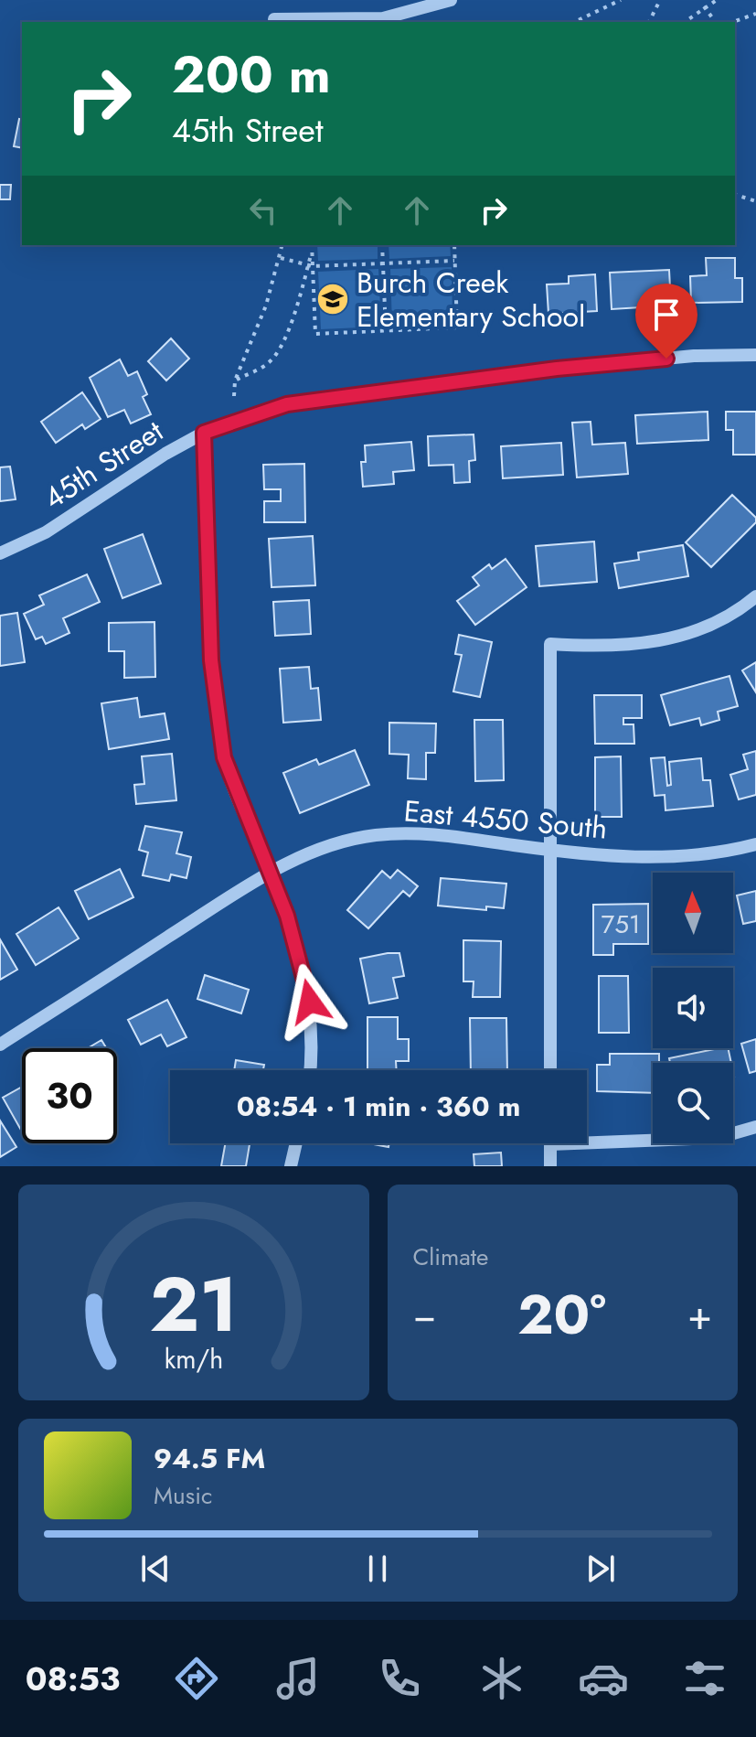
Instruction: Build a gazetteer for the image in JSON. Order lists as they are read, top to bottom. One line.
{"streets":{"street":["45th Street","East 4550 South"]},"places":{"school or university":["Burch Creek Elementary School"]},"house_numbers":["751"],"north":"top","page":{"turn":["200 m","45th Street"],"limit":"30","trip":"08:54 · 1 min · 360 m","tile":"Climate","heat":["−","20°","+"],"song":["94.5 FM","Music"],"tabs":"08:53","gauge":["21","km/h"]}}
